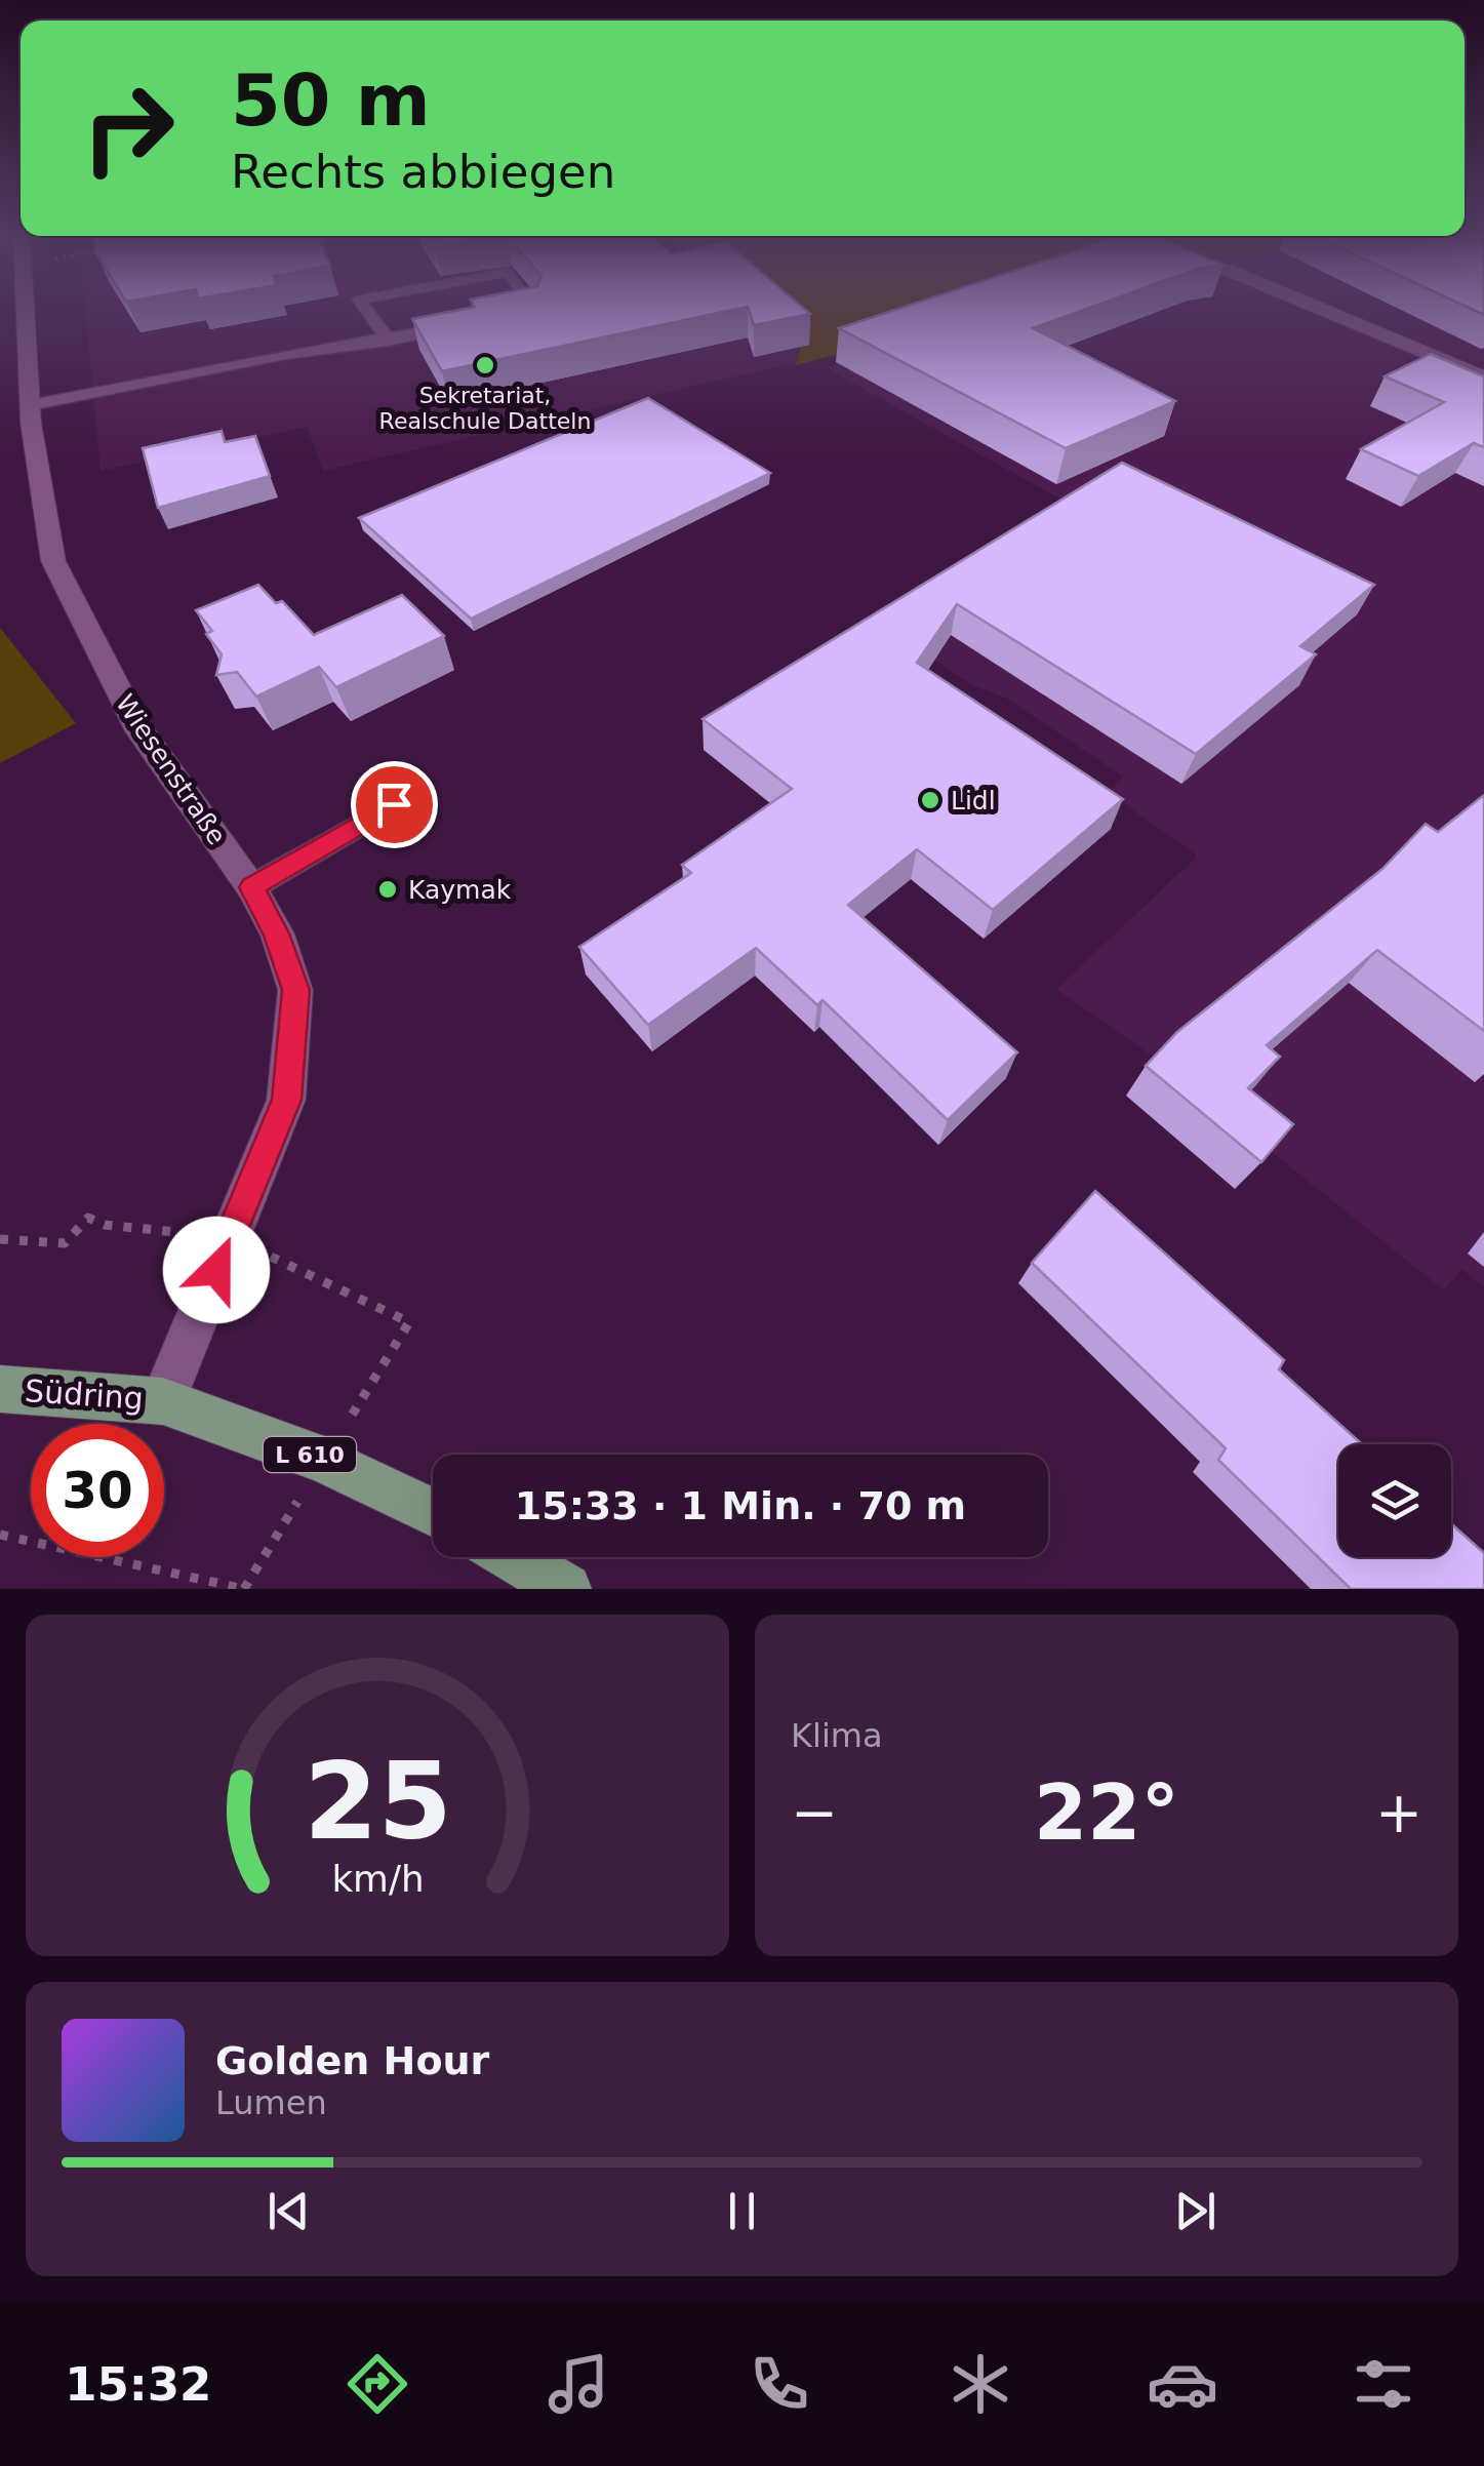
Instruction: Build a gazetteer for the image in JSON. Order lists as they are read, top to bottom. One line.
{"streets":{"main road":["Südring","L 610"],"street":["Wiesenstraße"]},"crossings":[["Wiesenstraße","Südring"]],"places":["Sekretariat, Realschule Datteln","Lidl","Kaymak"],"page":{"turn":["50 m","Rechts abbiegen"],"limit":"30","trip":"15:33 · 1 Min. · 70 m","tile":"Klima","heat":["−","22°","+"],"song":["Golden Hour","Lumen"],"tabs":"15:32","gauge":["25","km/h"]}}
